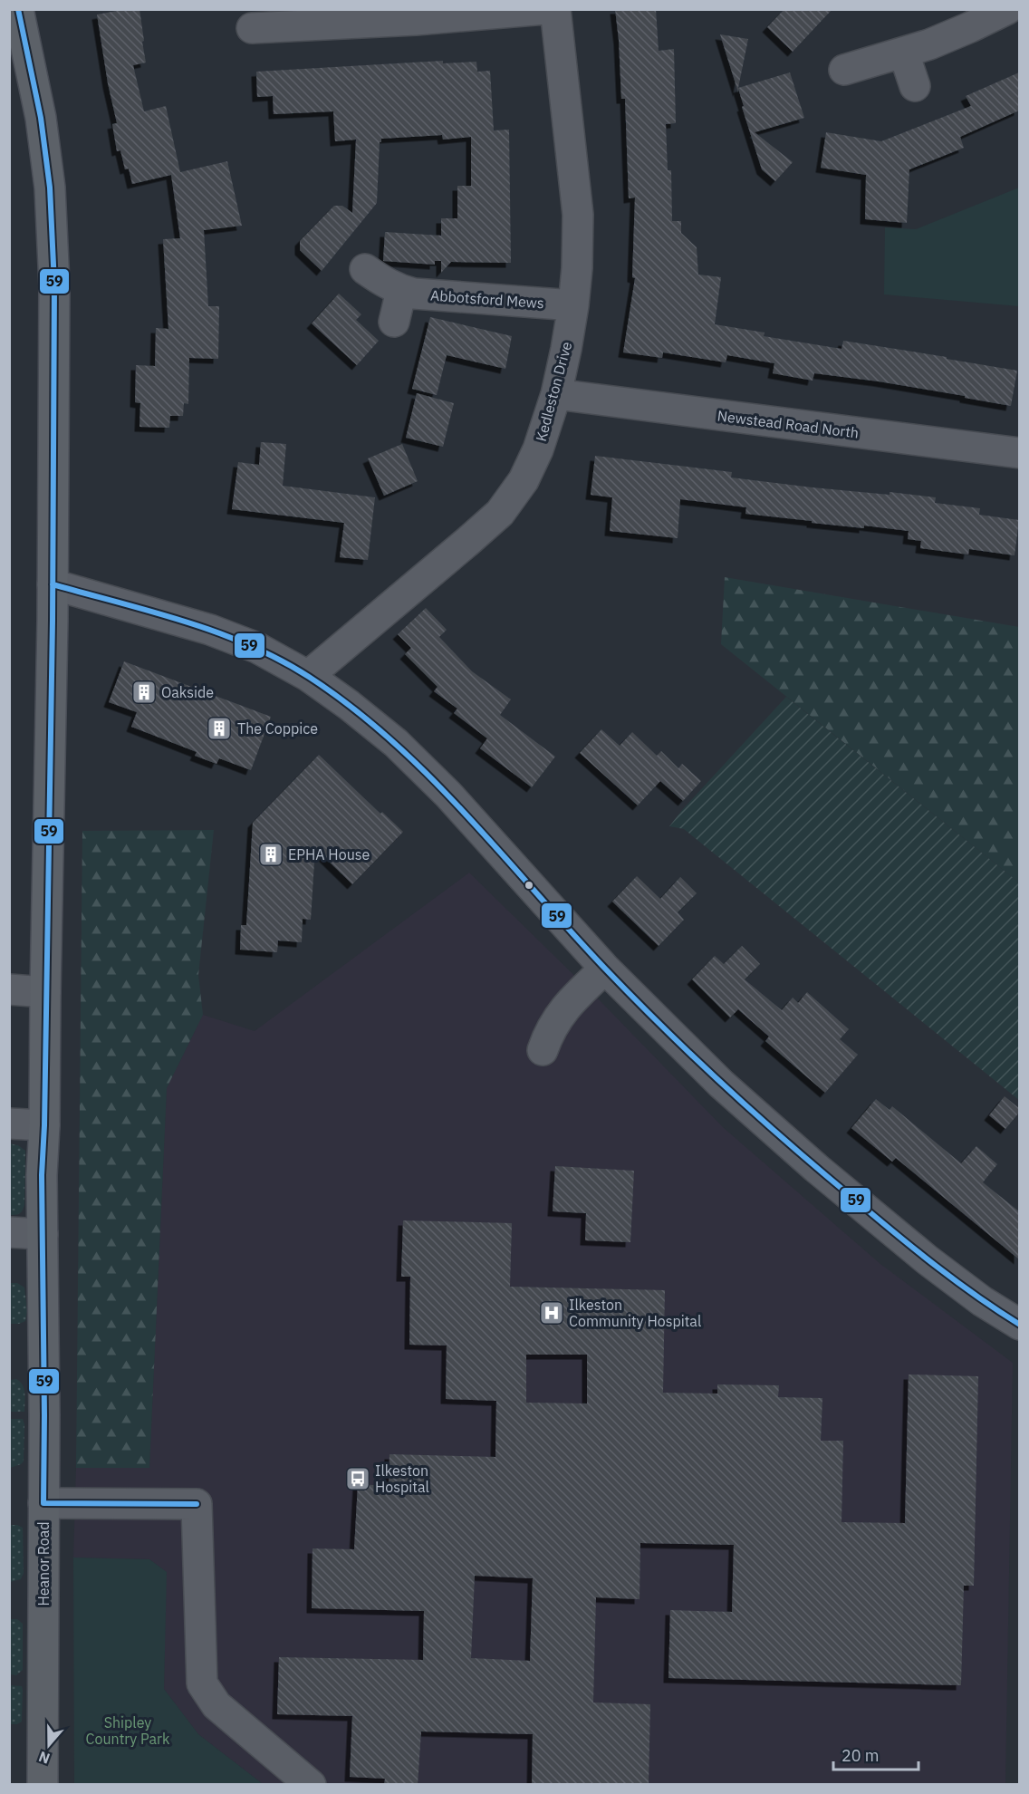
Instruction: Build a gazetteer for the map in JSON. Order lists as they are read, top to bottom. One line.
{"streets":{"main road":["Heanor Road"],"street":["Abbotsford Mews","Kedleston Drive","Newstead Road North"]},"crossings":[["Abbotsford Mews","Kedleston Drive"],["Kedleston Drive","Newstead Road North"]],"parks":["Shipley Country Park"],"places":{"building":["Oakside","The Coppice","EPHA House"],"hospital":["Ilkeston Community Hospital"],"bus stop":["Ilkeston Hospital"]},"lines":["transit line 59"],"scale_bar":"20 m","north":"bottom"}
